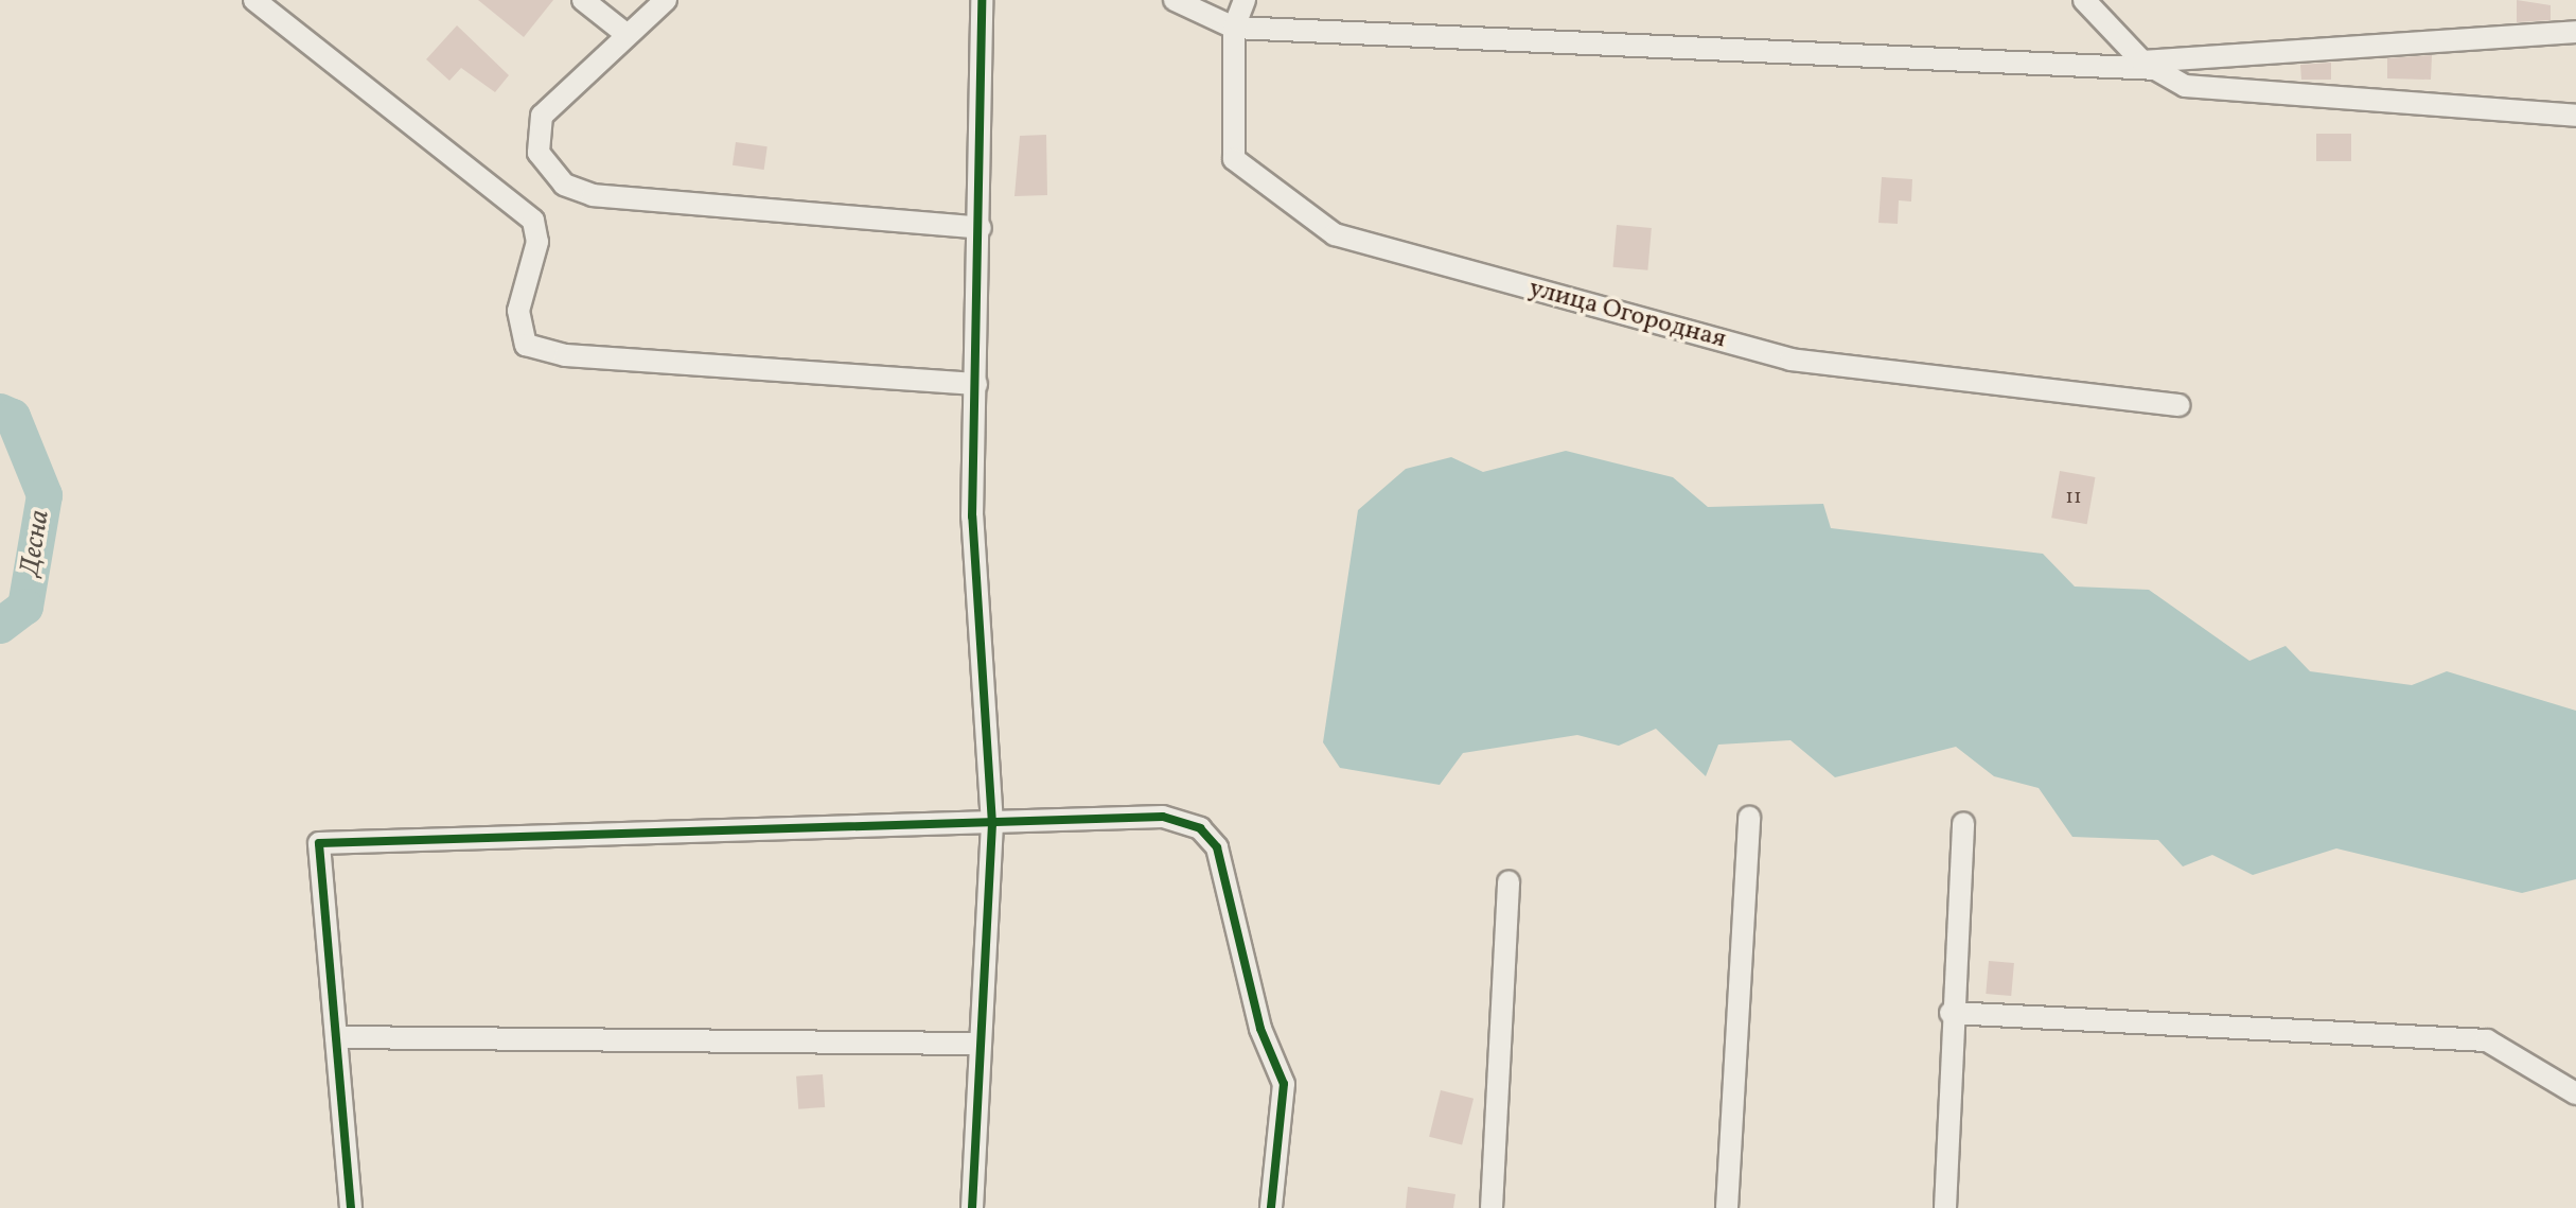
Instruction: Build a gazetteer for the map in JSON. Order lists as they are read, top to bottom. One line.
{"streets":{"street":["улица Огородная"]},"water":["Десна"],"house_numbers":["11"]}
